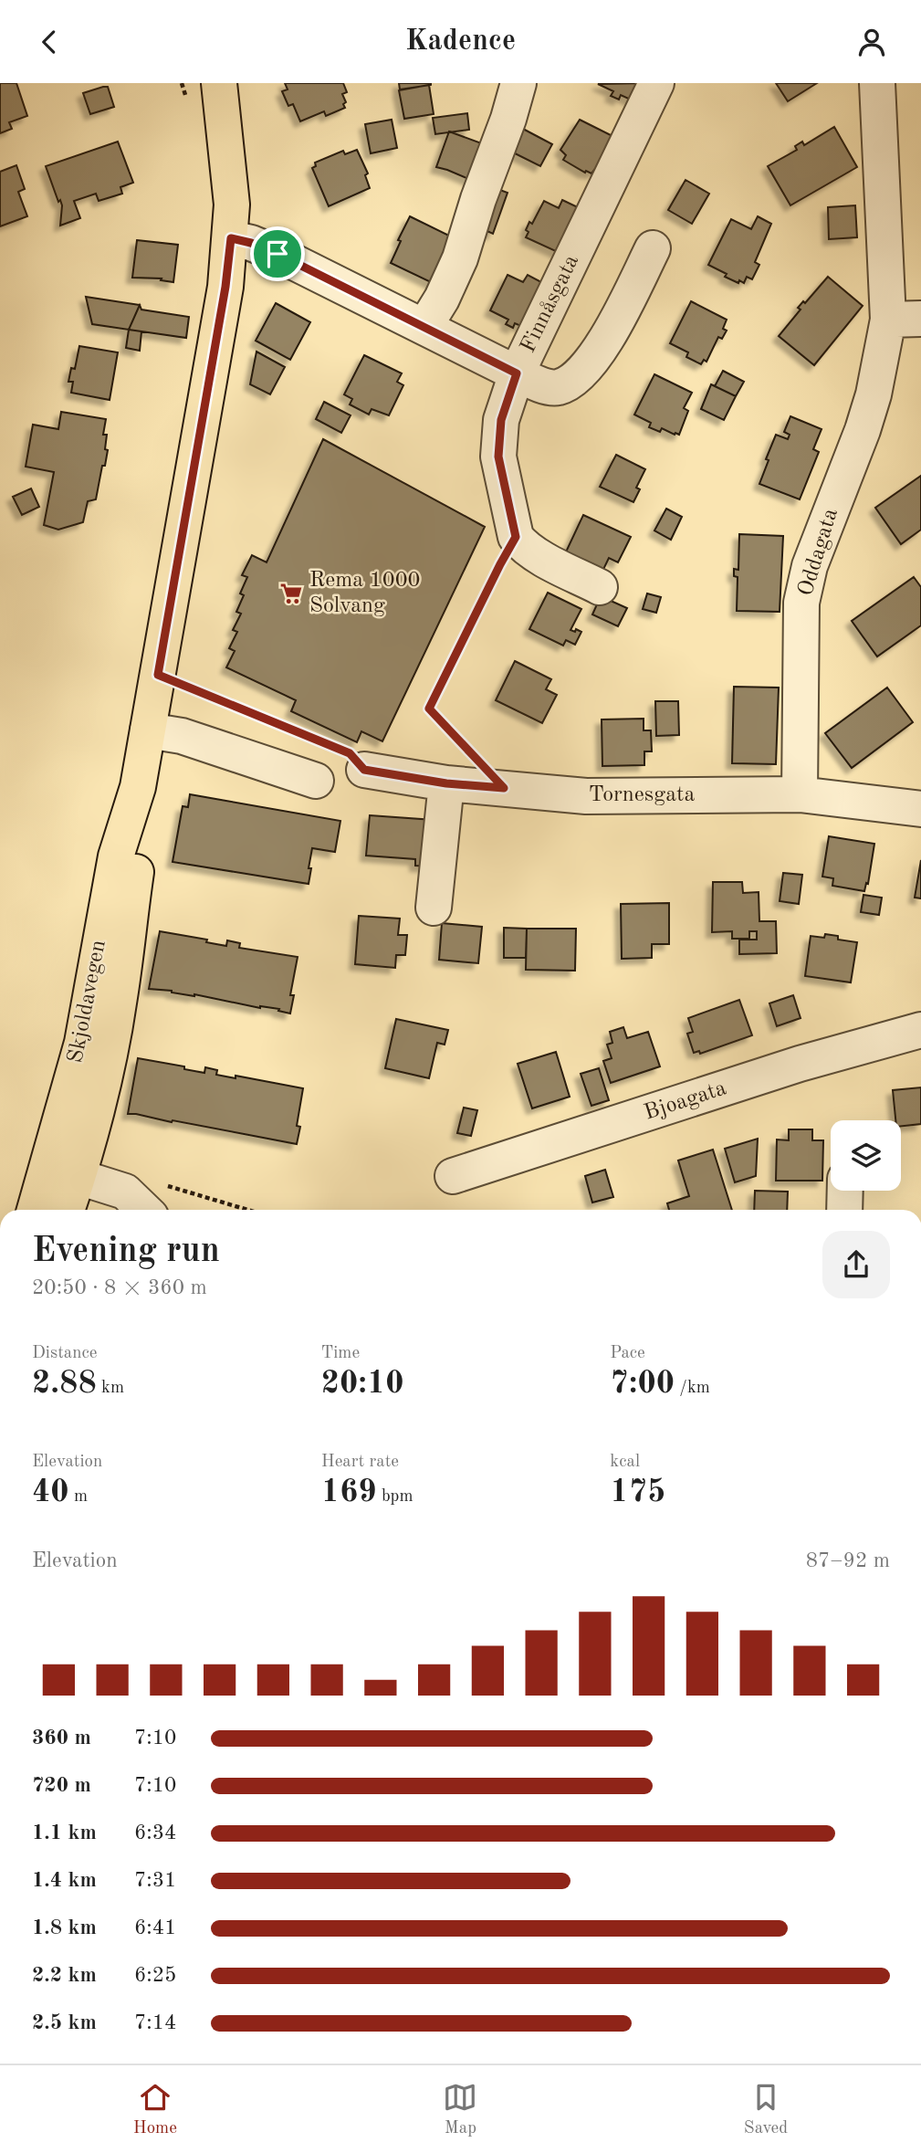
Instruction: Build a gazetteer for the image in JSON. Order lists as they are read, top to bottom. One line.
{"streets":{"main road":["Skjoldavegen"],"street":["Finnåsgata","Oddagata","Tornesgata","Bjoagata"]},"crossings":[["Oddagata","Tornesgata"]],"places":{"supermarket":["Rema 1000 Solvang"]},"page":{"header":"Kadence","heading":["Evening run","20:50 · 8 × 360 m"],"stats":[["Distance","2.88 km"],["Time","20:10"],["Pace","7:00 /km"],["Elevation","40 m"],["Heart rate","169 bpm"],["kcal","175"]],"chart":["Elevation","87–92 m"],"list":[{"name":"360 m","note":"7:10"},{"name":"720 m","note":"7:10"},{"name":"1.1 km","note":"6:34"},{"name":"1.4 km","note":"7:31"},{"name":"1.8 km","note":"6:41"},{"name":"2.2 km","note":"6:25"},{"name":"2.5 km","note":"7:14"}],"tabs":["Home","Map","Saved"]}}
